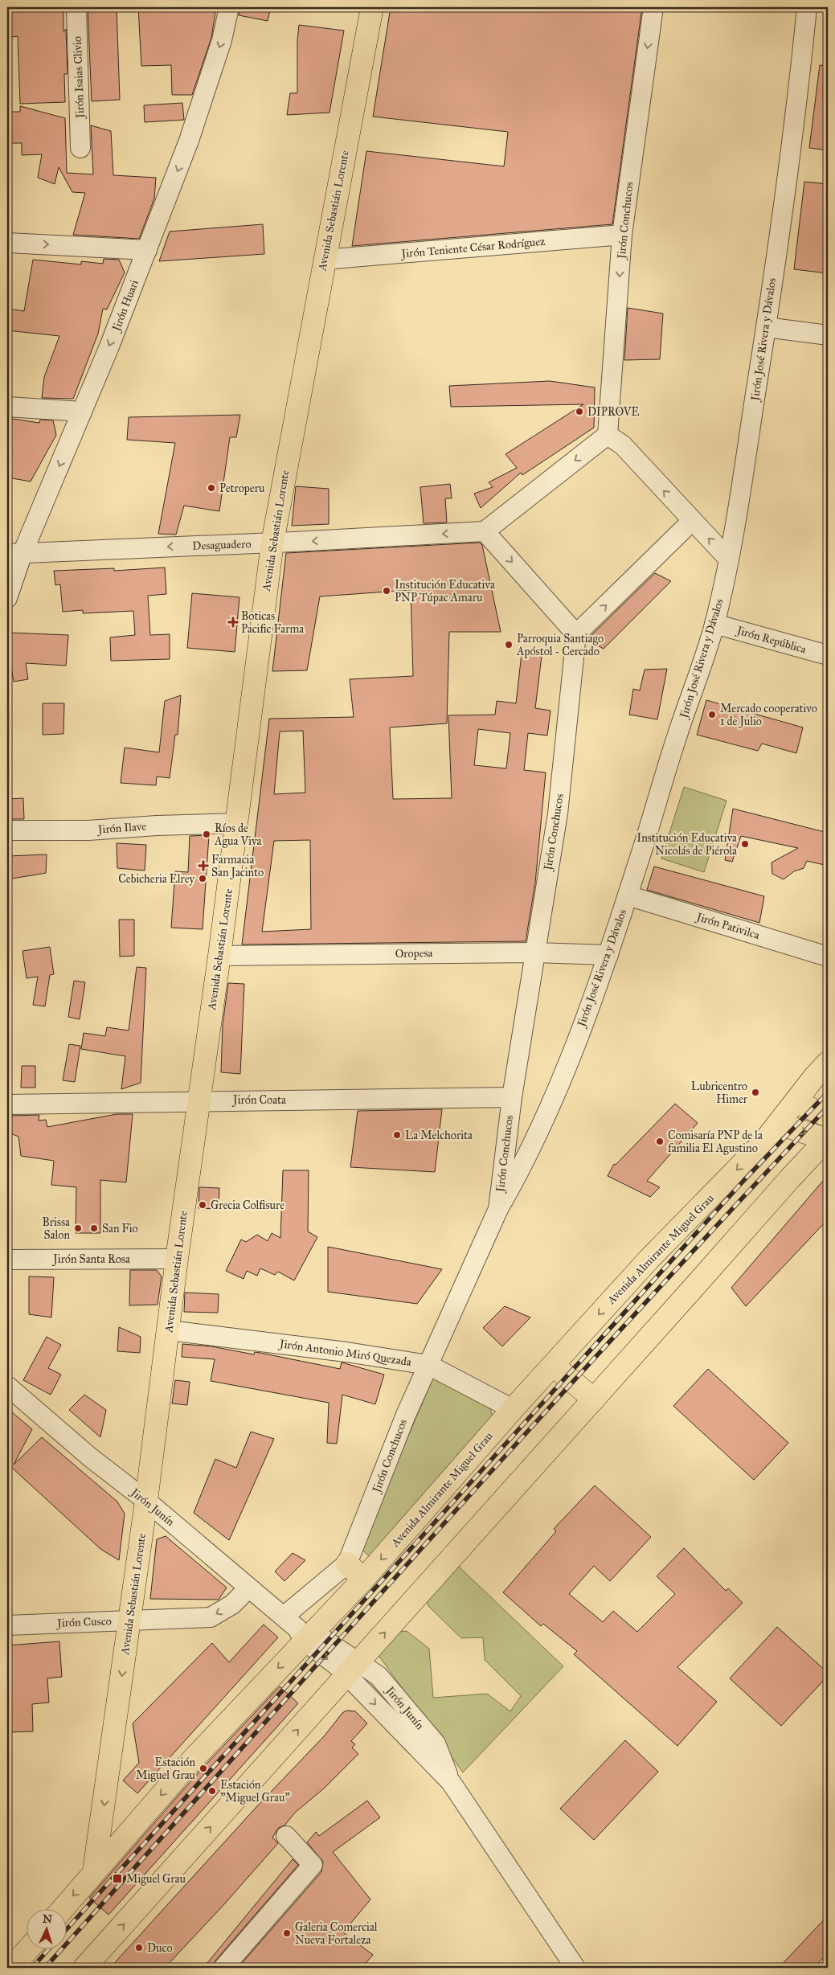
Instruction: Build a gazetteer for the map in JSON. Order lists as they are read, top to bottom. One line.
{"streets":{"main road":["Avenida Sebastián Lorente","Avenida Almirante Miguel Grau"],"street":["Jirón Isaias Clivio","Jirón Conchucos","Jirón Teniente César Rodríguez","Jirón Huari","Jirón José Rivera y Dávalos","Desaguadero","Jirón República","Jirón Ilave","Jirón Pativilca","Oropesa","Jirón Coata","Jirón Santa Rosa","Jirón Antonio Miró Quezada","Jirón Junín","Jirón Cusco"]},"crossings":[["Avenida Sebastián Lorente","Jirón Teniente César Rodríguez"],["Avenida Sebastián Lorente","Desaguadero"],["Avenida Sebastián Lorente","Jirón Ilave"],["Avenida Sebastián Lorente","Oropesa"],["Avenida Sebastián Lorente","Jirón Coata"],["Avenida Sebastián Lorente","Avenida Almirante Miguel Grau"],["Avenida Sebastián Lorente","Jirón Santa Rosa"],["Avenida Sebastián Lorente","Jirón Antonio Miró Quezada"],["Avenida Sebastián Lorente","Jirón Junín"],["Avenida Sebastián Lorente","Jirón Cusco"],["Jirón Conchucos","Jirón Teniente César Rodríguez"],["Jirón Conchucos","Jirón José Rivera y Dávalos"],["Jirón Conchucos","Oropesa"],["Jirón Conchucos","Jirón Coata"],["Jirón Conchucos","Avenida Almirante Miguel Grau"],["Jirón Conchucos","Jirón Antonio Miró Quezada"],["Jirón Conchucos","Jirón Junín"],["Jirón Huari","Desaguadero"],["Jirón José Rivera y Dávalos","Jirón República"],["Jirón José Rivera y Dávalos","Jirón Pativilca"],["Jirón José Rivera y Dávalos","Oropesa"],["Avenida Almirante Miguel Grau","Jirón Antonio Miró Quezada"],["Avenida Almirante Miguel Grau","Jirón Junín"],["Jirón Junín","Jirón Cusco"]],"one_way":["Jirón Huari","Desaguadero","Jirón Cusco"],"places":{"other":["DIPROVE","Petroperu","Institución Educativa PNP Túpac Amaru","Parroquia Santiago Apóstol - Cercado","Mercado cooperativo 1 de Julio","Ríos de Agua Viva","Institución Educativa Nicolás de Piérola","Cebicheria Elrey","Lubricentro Himer","La Melchorita","Comisaría PNP de la familia El Agustino","Grecia Colfisure","Brissa Salon","San Fio","Estación Miguel Grau","Estación \"Miguel Grau\"","Galeria Comercial Nueva Fortaleza","Duco"],"health":["Boticas Pacific Farma","Farmacia San Jacinto"],"transit":["Miguel Grau"]},"north":"top"}
